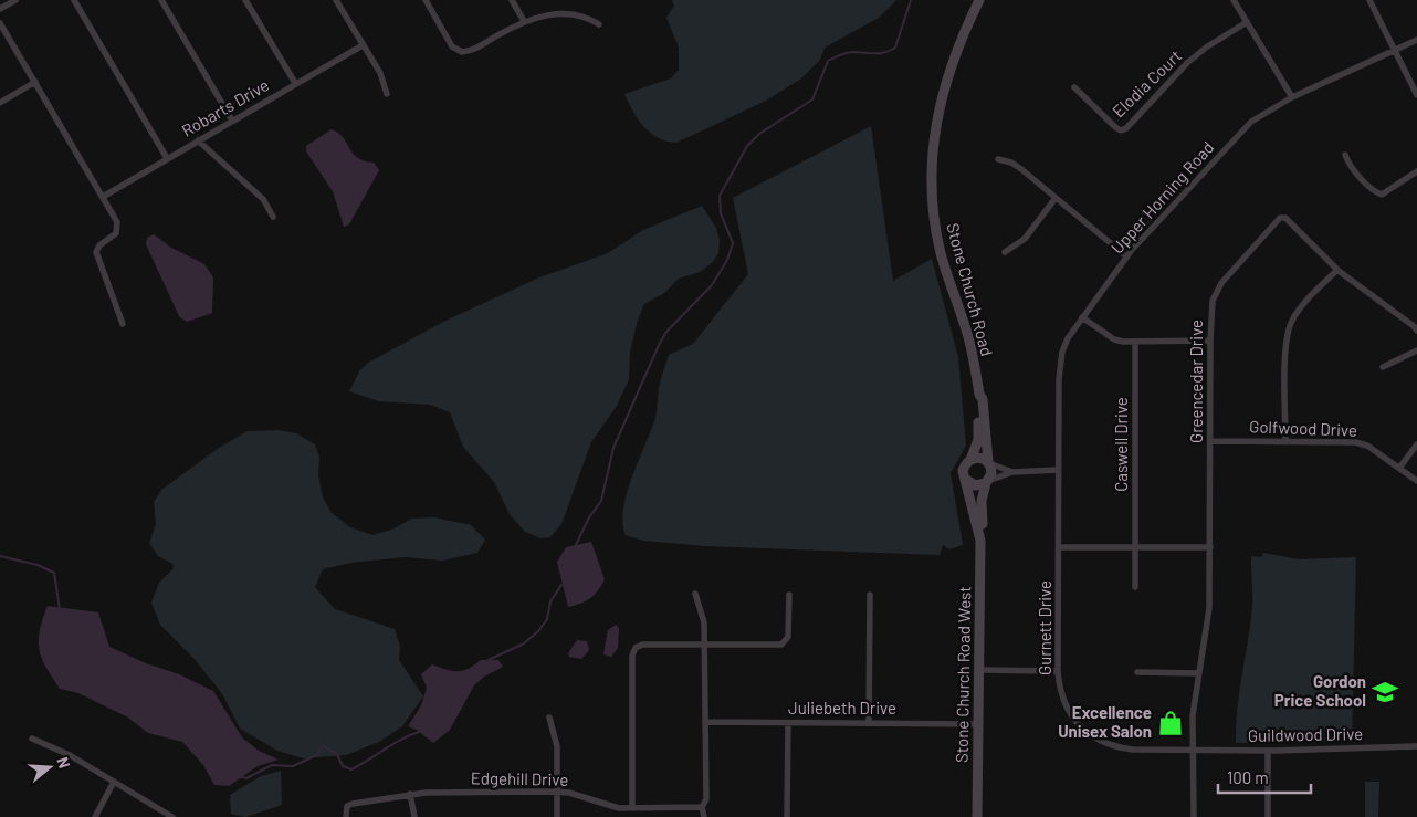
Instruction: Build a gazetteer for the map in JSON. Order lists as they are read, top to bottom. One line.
{"streets":{"main road":["Stone Church Road","Stone Church Road West"],"street":["Elodia Court","Robarts Drive","Upper Horning Road","Greencedar Drive","Golfwood Drive","Caswell Drive","Gurnett Drive","Juliebeth Drive","Guildwood Drive","Edgehill Drive"]},"crossings":[["Upper Horning Road","Gurnett Drive"],["Greencedar Drive","Golfwood Drive"],["Greencedar Drive","Gurnett Drive"],["Greencedar Drive","Guildwood Drive"],["Gurnett Drive","Guildwood Drive"],["Stone Church Road West","Juliebeth Drive"]],"places":{"school or university":["Gordon Price School"],"shop":["Excellence Unisex Salon"]},"scale_bar":"100 m","north":"right"}
